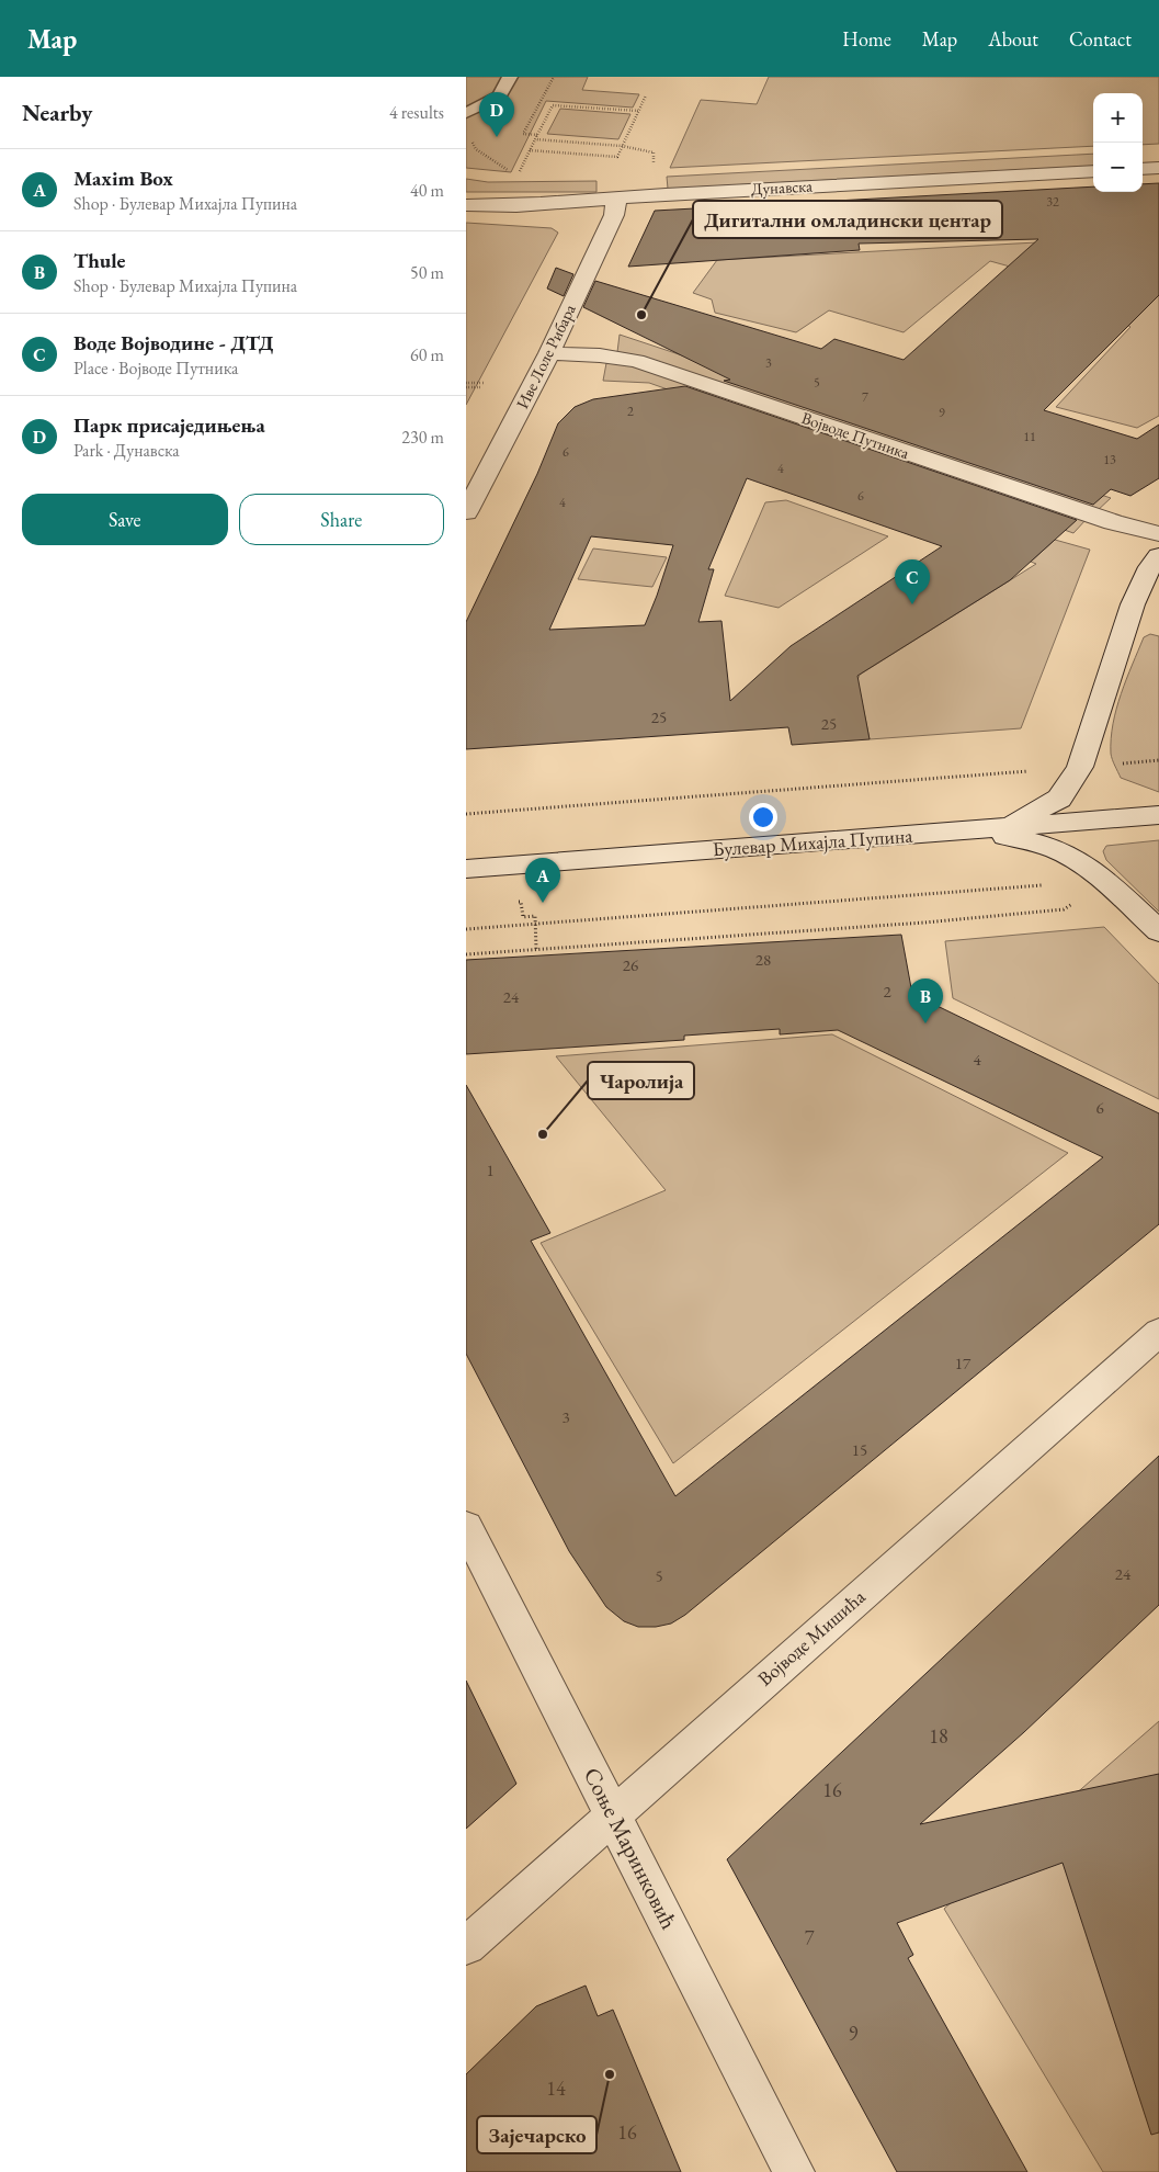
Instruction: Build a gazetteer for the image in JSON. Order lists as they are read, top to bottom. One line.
{"streets":{"street":["Дунавска","Иве Лоле Рибара","Војводе Путника","Булевар Михајла Пупина","Војводе Мишића","Соње Маринковић"]},"crossings":[["Дунавска","Иве Лоле Рибара"],["Иве Лоле Рибара","Војводе Путника"],["Војводе Мишића","Соње Маринковић"]],"places":["Дигитални омладински центар","Чаролија","Зајечарско"],"house_numbers":["32","3","5","7","2","9","11","6","13","4","6","4","25","25","28","26","2","24","4","6","1","17","3","15","24","5","18","16","7","9","14","16"],"page":{"header":"Map","nav":["Home","Map","About","Contact"],"heading":["Nearby","4 results"],"pins":["D","C","A","B"],"map_buttons":["+","−"],"list":[{"mark":"A","name":"Maxim Box","note":"Shop · Булевар Михајла Пупина","value":"40 m"},{"mark":"B","name":"Thule","note":"Shop · Булевар Михајла Пупина","value":"50 m"},{"mark":"C","name":"Воде Војводине - ДТД","note":"Place · Војводе Путника","value":"60 m"},{"mark":"D","name":"Парк присаједињења","note":"Park · Дунавска","value":"230 m"}],"buttons":["Save","Share"]}}
